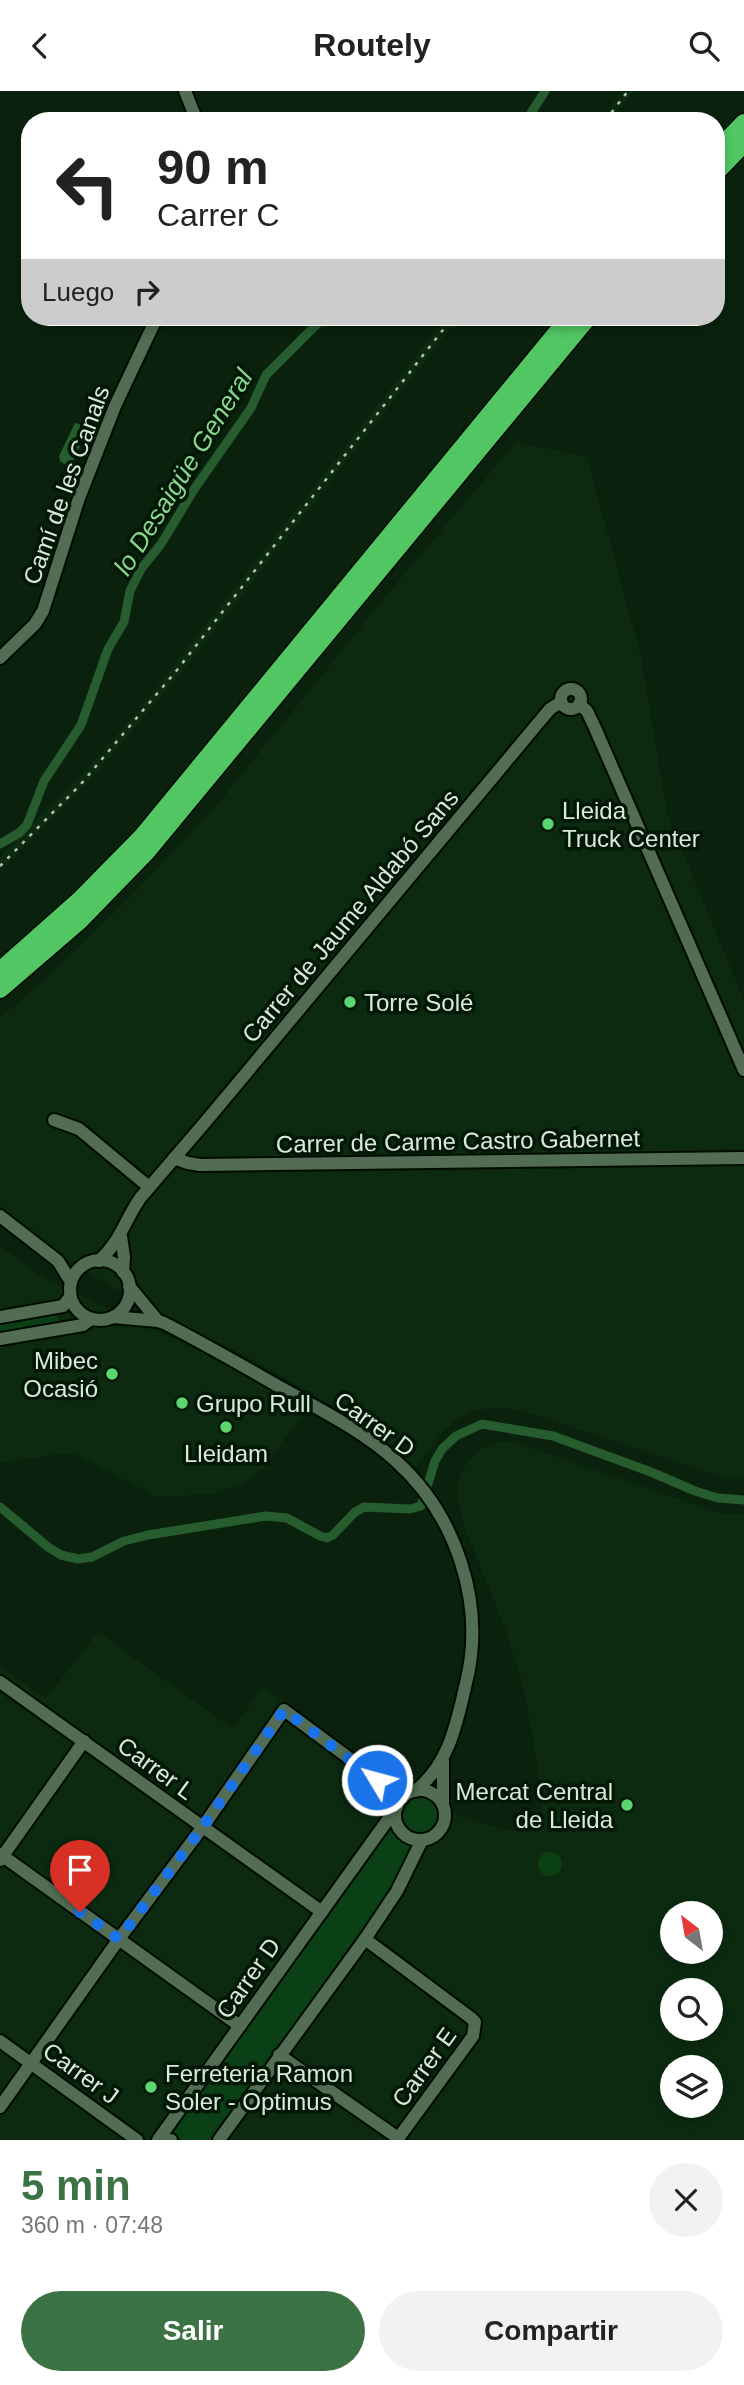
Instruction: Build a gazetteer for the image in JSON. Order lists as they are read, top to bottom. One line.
{"streets":{"street":["Camí de les Canals","Carrer de Jaume Aldabó Sans","Carrer de Carme Castro Gabernet","Carrer D","Carrer L","Carrer E","Carrer J"]},"crossings":[["Carrer de Jaume Aldabó Sans","Carrer de Carme Castro Gabernet"],["Carrer D","Carrer L"]],"water":["lo Desaigüe General"],"places":["Lleida Truck Center","Torre Solé","Mibec Ocasió","Grupo Rull","Lleidam","Mercat Central de Lleida","Ferreteria Ramon Soler - Optimus"],"north":"top left","page":{"header":"Routely","turn":["90 m","Carrer C"],"then":"Luego","heading":["5 min","360 m · 07:48"],"buttons":["Salir","Compartir"]}}
